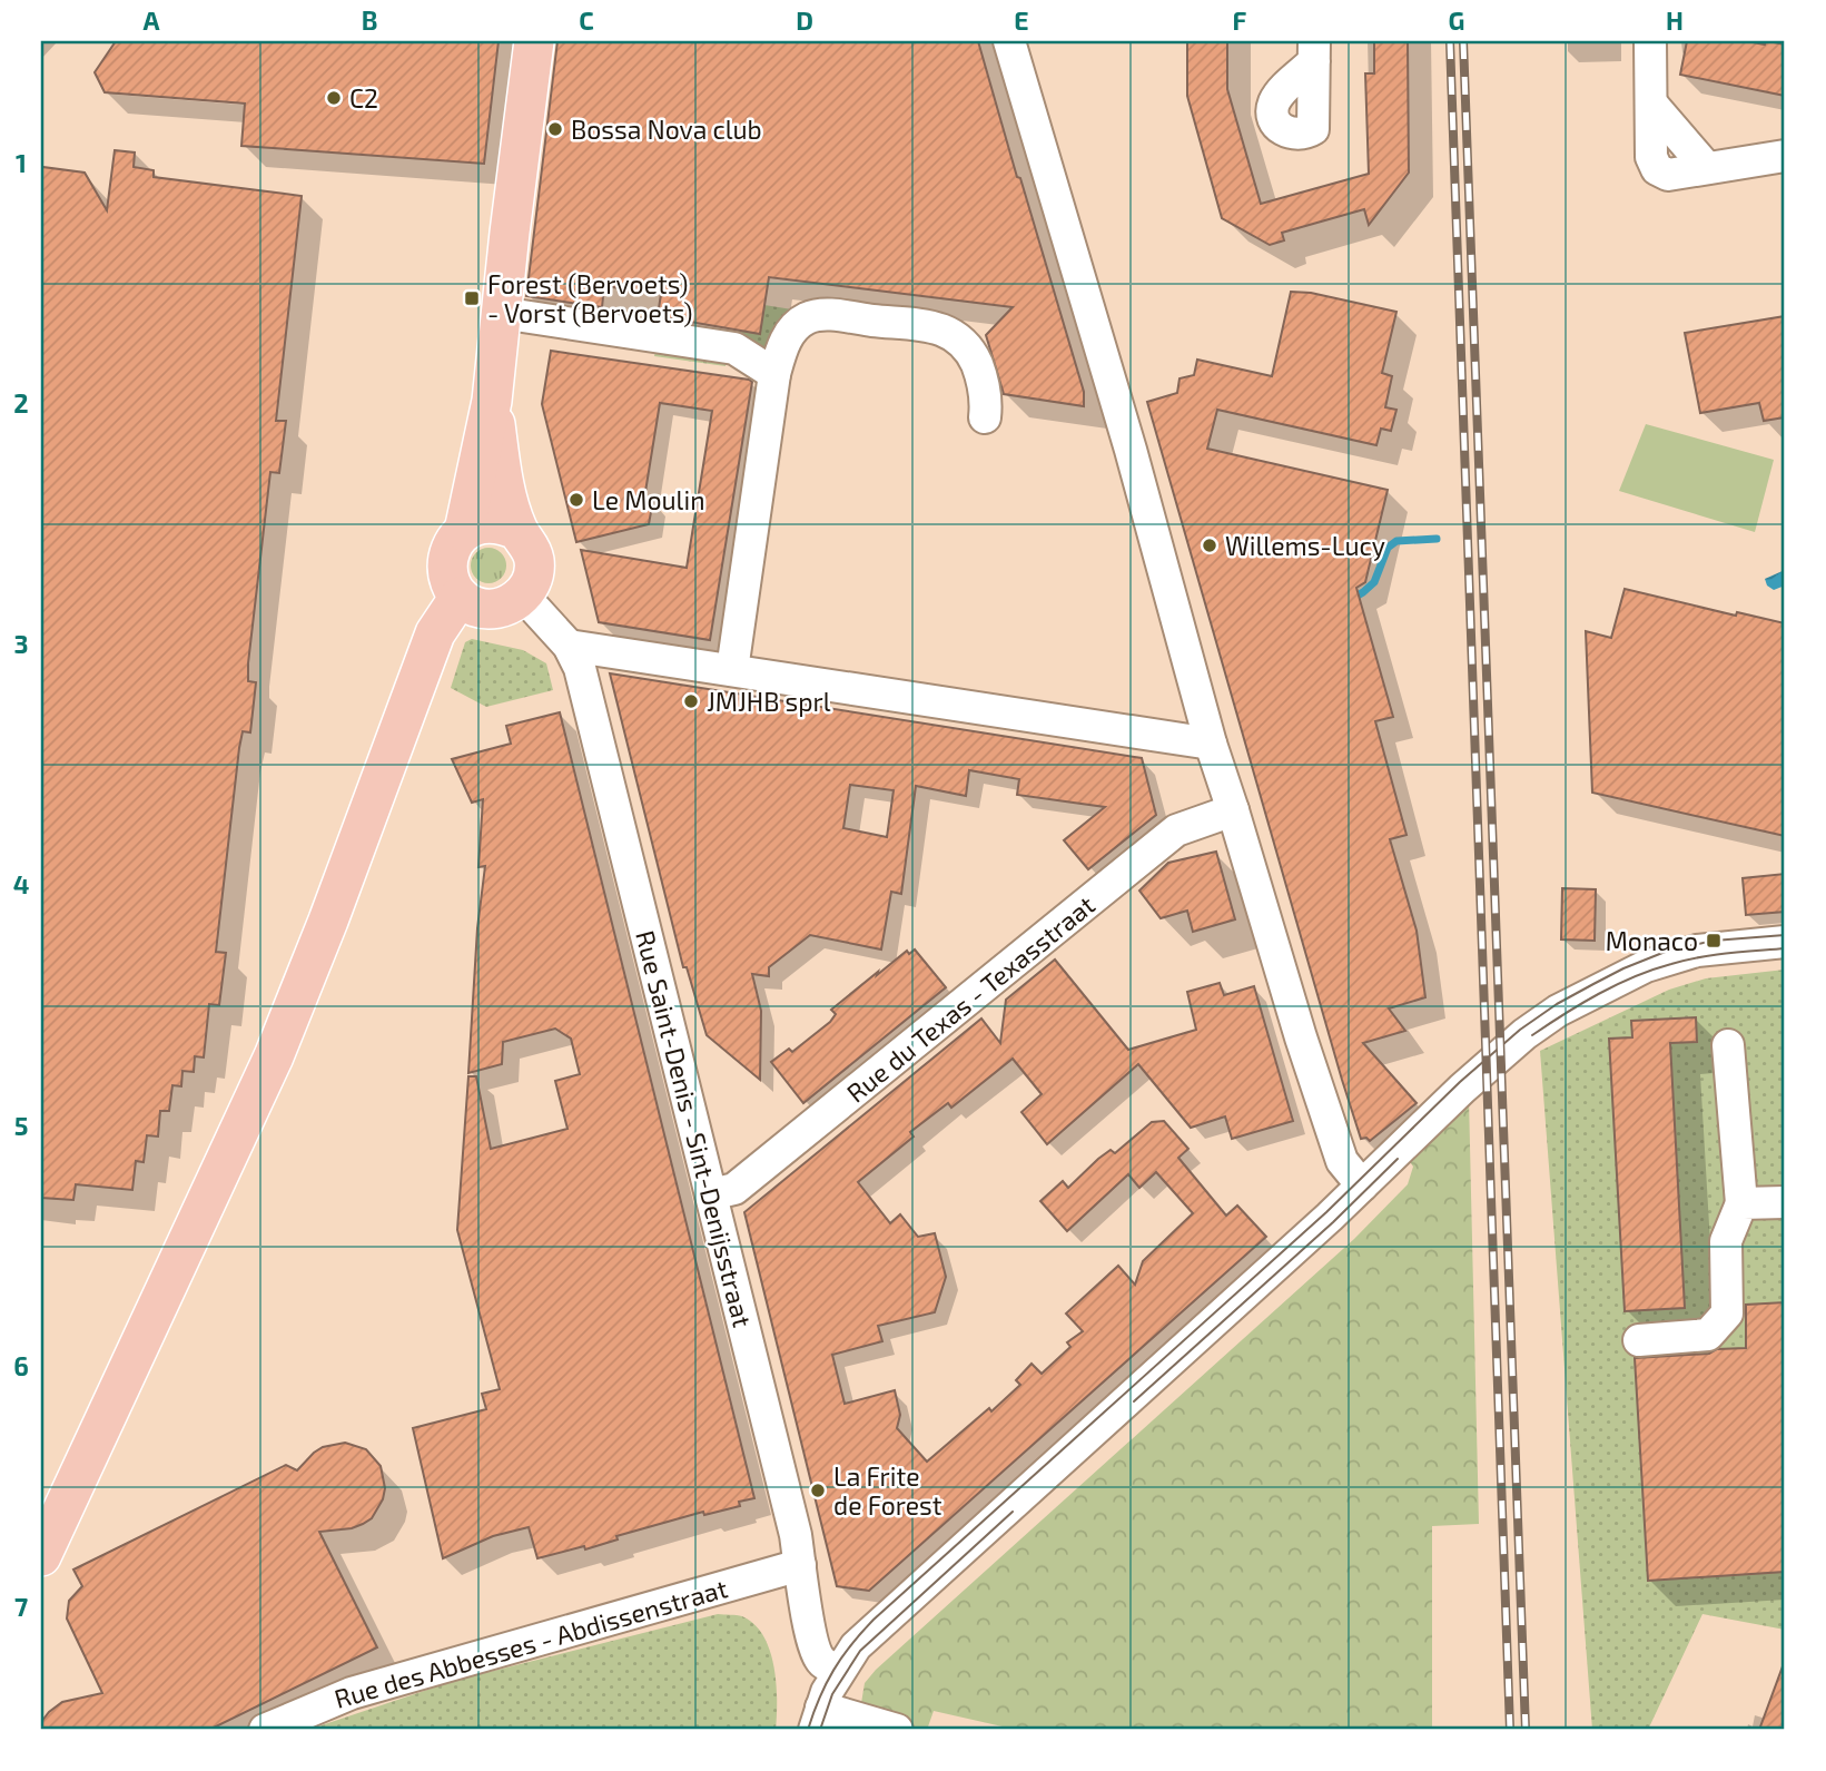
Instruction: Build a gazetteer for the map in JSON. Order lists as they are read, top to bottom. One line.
{"streets":{"street":["Rue du Texas - Texasstraat","Rue Saint-Denis - Sint-Denijsstraat","Rue des Abbesses - Abdissenstraat"]},"crossings":[["Rue du Texas - Texasstraat","Rue Saint-Denis - Sint-Denijsstraat"],["Rue Saint-Denis - Sint-Denijsstraat","Rue des Abbesses - Abdissenstraat"]],"places":{"other":["C2","Bossa Nova club","Le Moulin","Willems-Lucy","JMJHB sprl","La Frite de Forest"],"transit":["Forest (Bervoets) - Vorst (Bervoets)","Monaco"]},"grid":{"columns":["A","B","C","D","E","F","G","H"],"rows":["1","2","3","4","5","6","7"]}}
